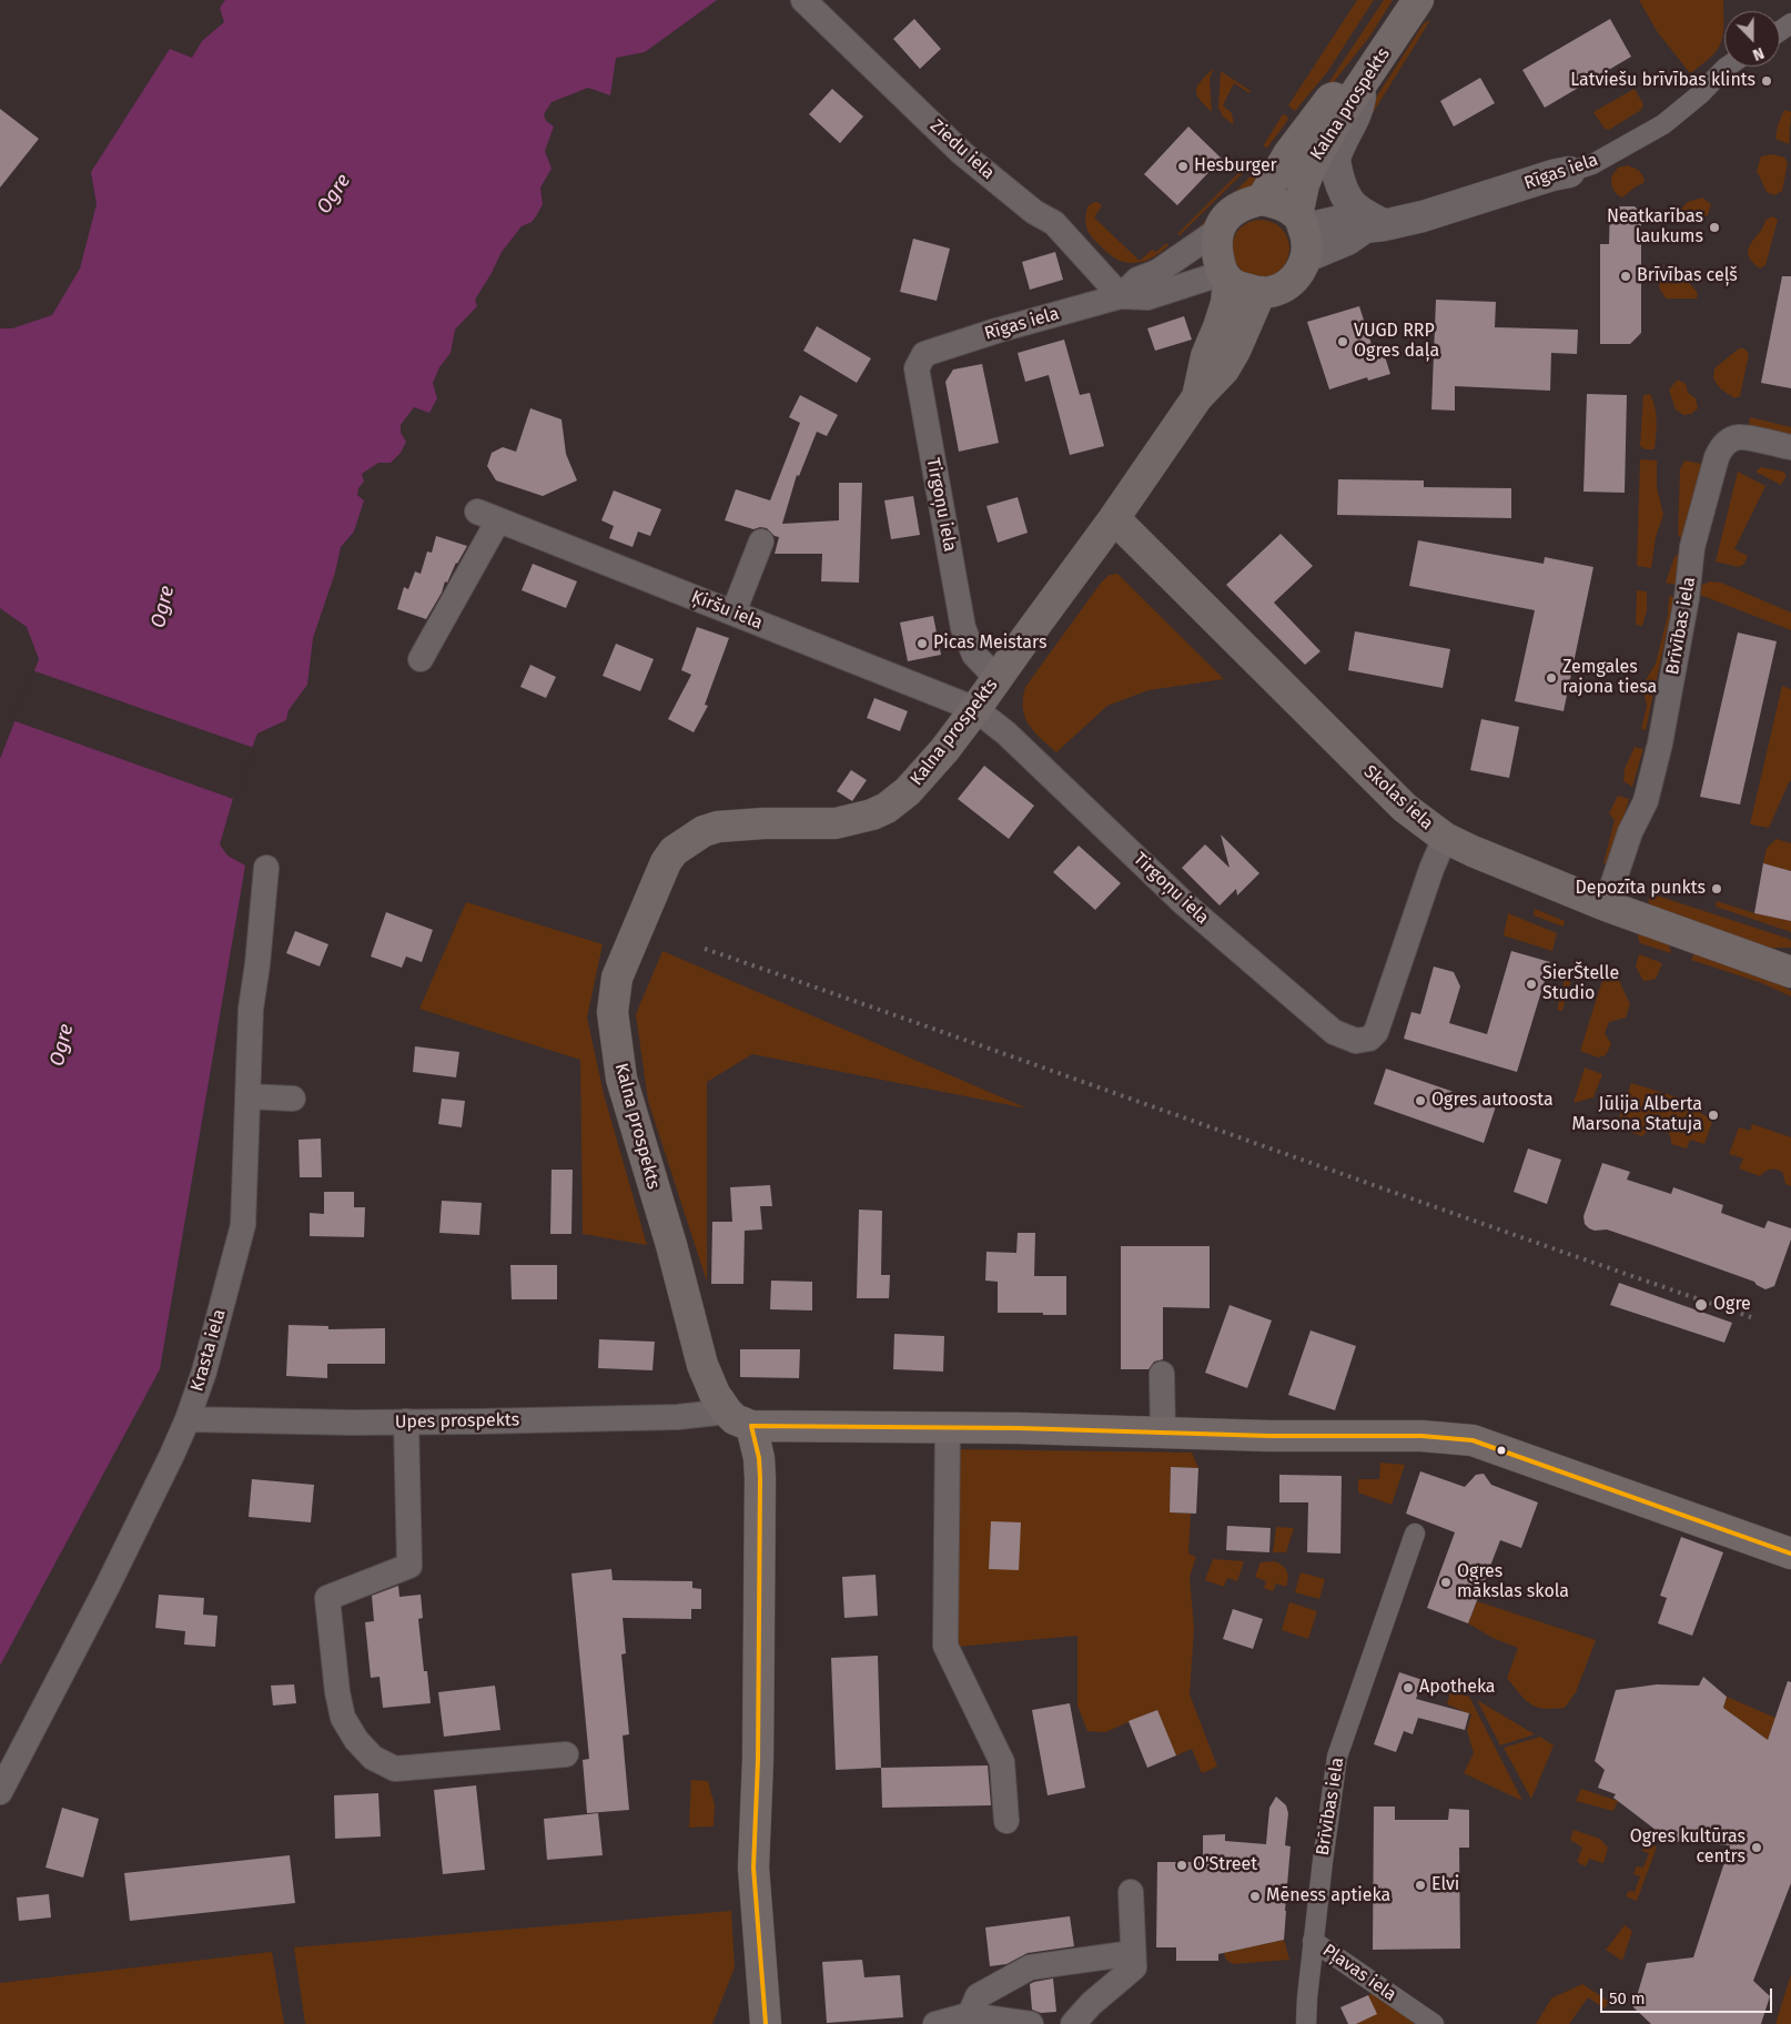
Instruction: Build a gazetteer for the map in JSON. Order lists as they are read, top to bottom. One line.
{"streets":{"main road":["Kalna prospekts","Skolas iela","Upes prospekts"],"street":["Ziedu iela","Rīgas iela","Tirgoņu iela","Ķiršu iela","Brīvības iela","Krasta iela","Pļavas iela"]},"crossings":[["Kalna prospekts","Tirgoņu iela"],["Kalna prospekts","Ķiršu iela"],["Kalna prospekts","Skolas iela"],["Kalna prospekts","Upes prospekts"],["Ziedu iela","Rīgas iela"],["Rīgas iela","Tirgoņu iela"],["Tirgoņu iela","Ķiršu iela"],["Tirgoņu iela","Skolas iela"],["Brīvības iela","Skolas iela"],["Brīvības iela","Pļavas iela"],["Krasta iela","Upes prospekts"]],"water":["Ogre"],"places":["Latviešu brīvības klints","Hesburger","Neatkarības laukums","Brīvības ceļš","VUGD RRP Ogres daļa","Picas Meistars","Zemgales rajona tiesa","Depozīta punkts","SierŠtelle Studio","Ogres autoosta","Jūlija Alberta Marsona Statuja","Ogre","Ogres mākslas skola","Apotheka","Ogres kultūras centrs","O'Street","Elvi","Mēness aptieka"],"scale_bar":"50 m","north":"bottom"}
